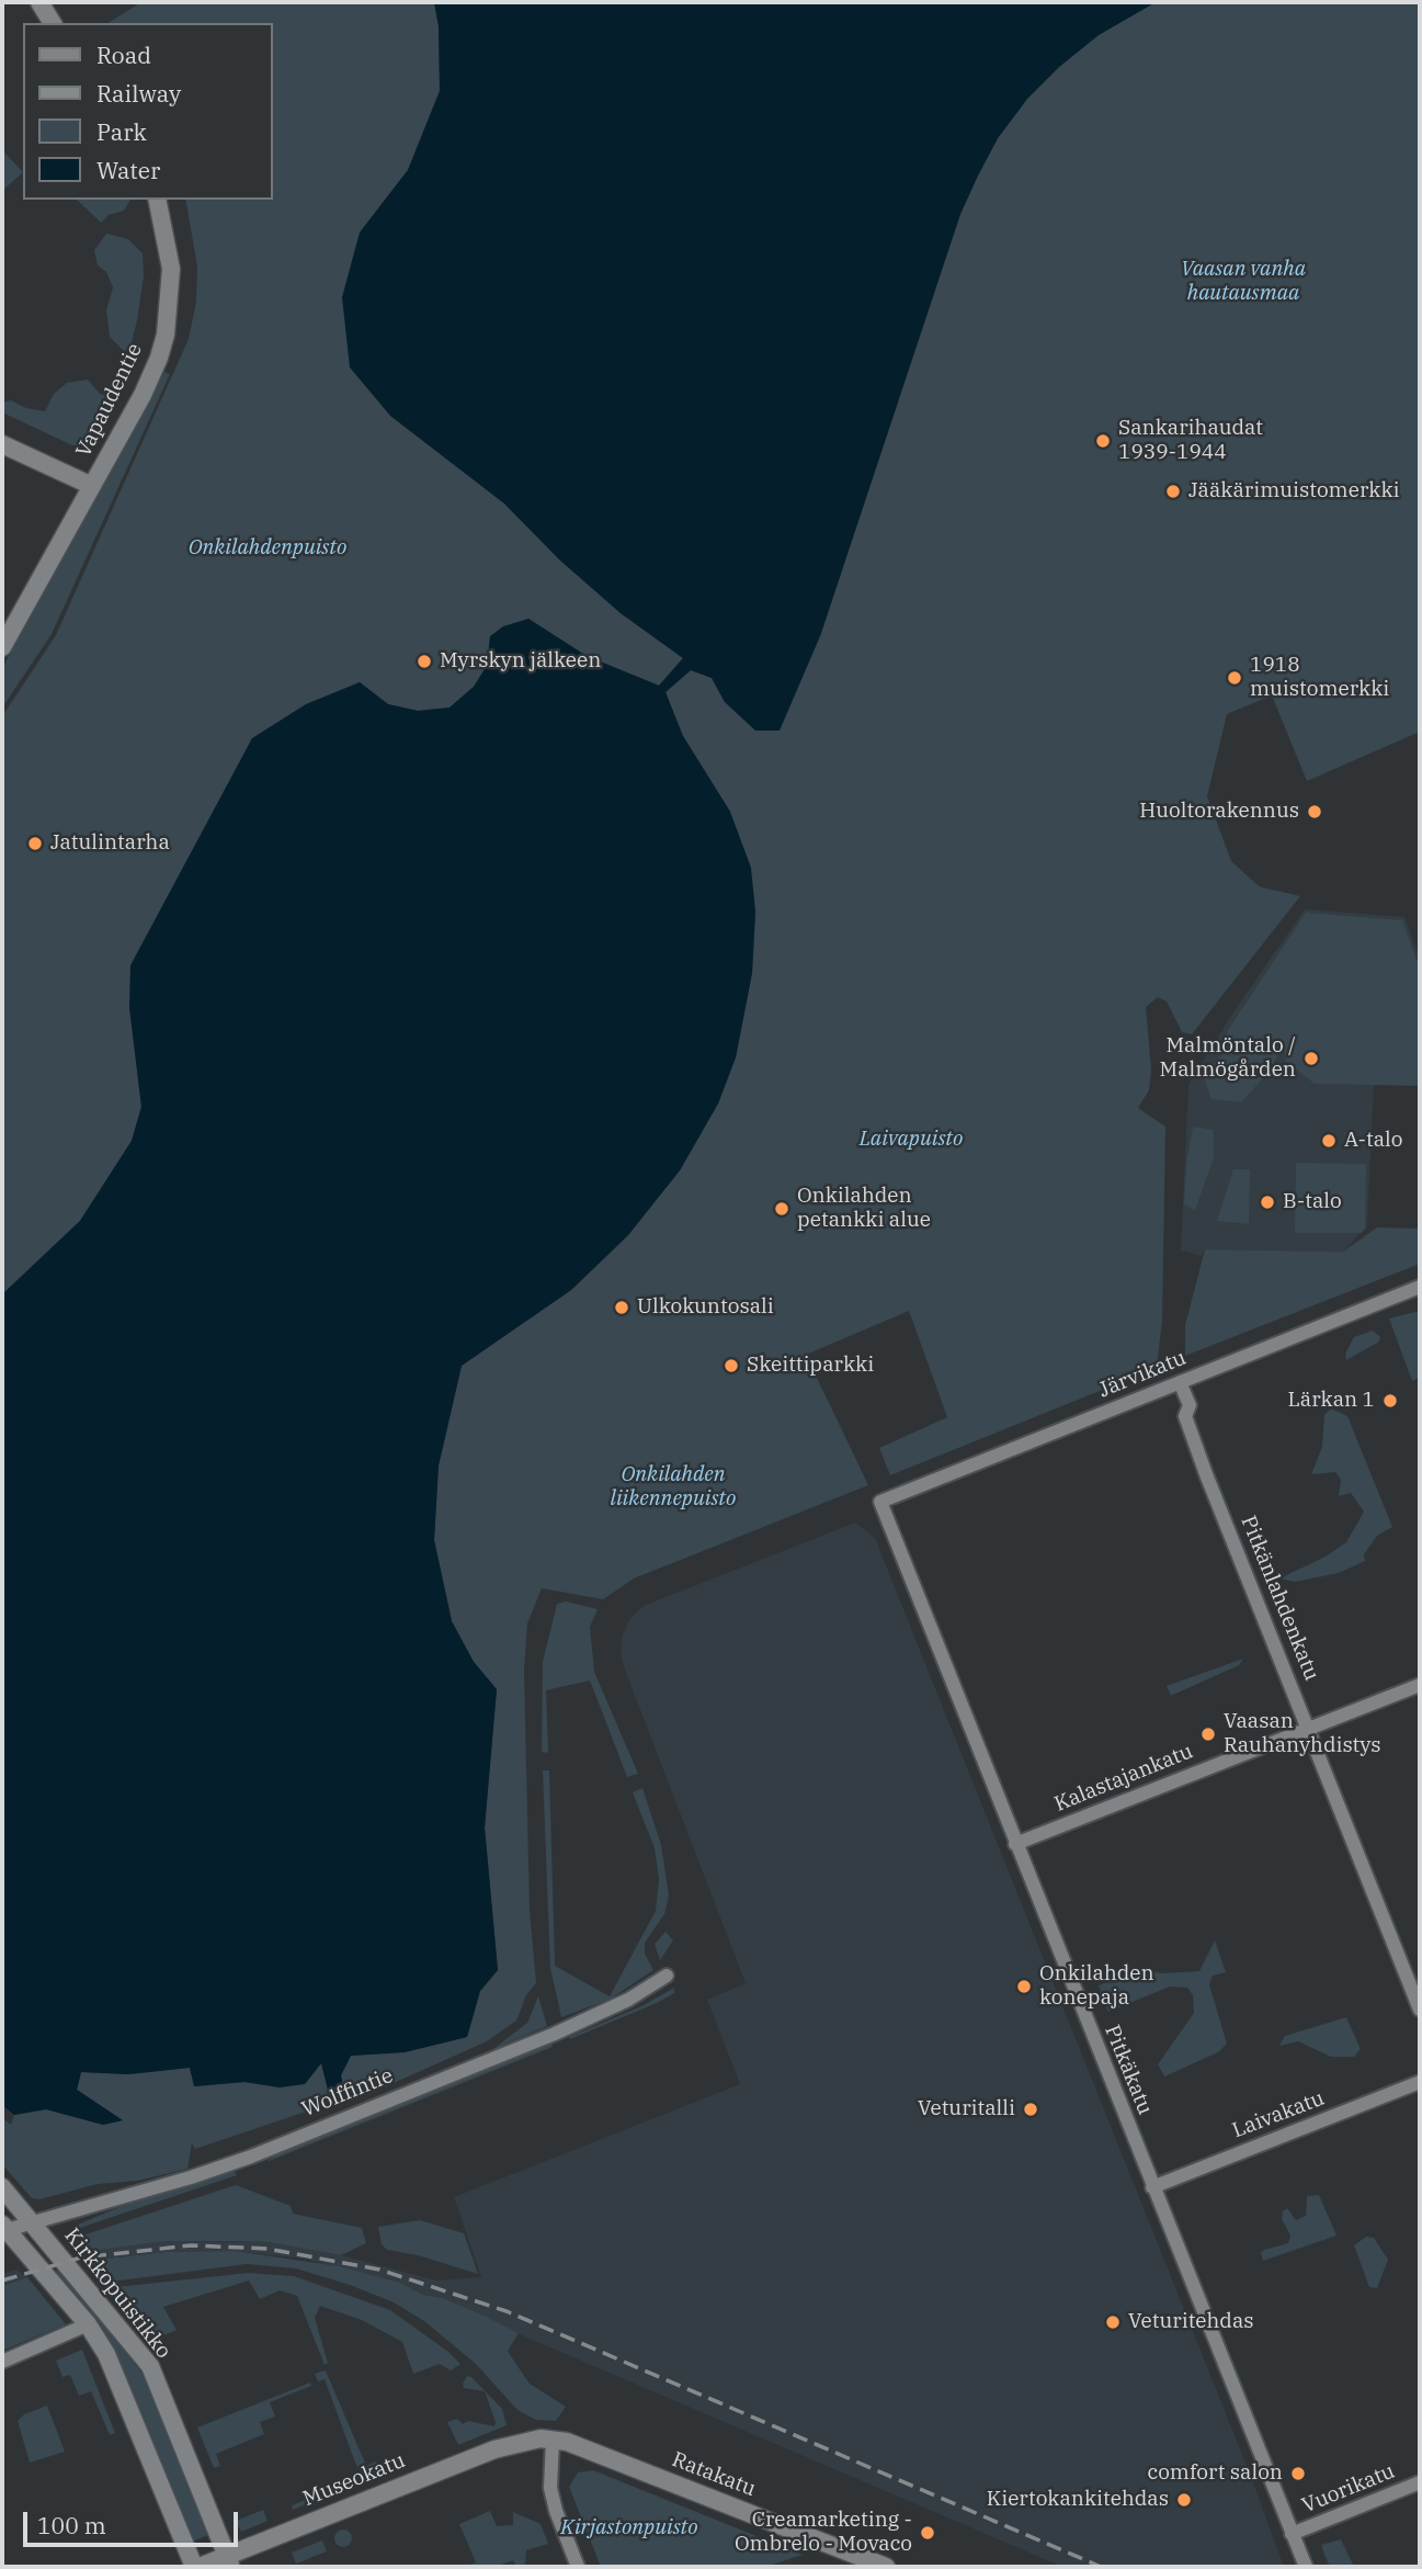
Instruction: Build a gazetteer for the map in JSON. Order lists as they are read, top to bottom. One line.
{"streets":{"main road":["Vapaudentie","Kirkkopuistikko","Ratakatu","Museokatu"],"street":["Järvikatu","Pitkänlahdenkatu","Kalastajankatu","Pitkäkatu","Wolffintie","Laivakatu","Vuorikatu"]},"crossings":[["Järvikatu","Pitkänlahdenkatu"],["Järvikatu","Pitkäkatu"],["Pitkänlahdenkatu","Kalastajankatu"],["Kalastajankatu","Pitkäkatu"],["Pitkäkatu","Laivakatu"],["Pitkäkatu","Vuorikatu"],["Wolffintie","Kirkkopuistikko"],["Kirkkopuistikko","Museokatu"],["Ratakatu","Museokatu"]],"parks":["Vaasan vanha hautausmaa","Onkilahdenpuisto","Laivapuisto","Onkilahden liikennepuisto","Kirjastonpuisto"],"places":["Sankarihaudat 1939-1944","Jääkärimuistomerkki","Myrskyn jälkeen","1918 muistomerkki","Huoltorakennus","Jatulintarha","Malmöntalo / Malmögården","A-talo","B-talo","Onkilahden petankki alue","Ulkokuntosali","Skeittiparkki","Lärkan 1","Vaasan Rauhanyhdistys","Onkilahden konepaja","Veturitalli","Veturitehdas","comfort salon","Kiertokankitehdas","Creamarketing - Ombrelo - Movaco"],"legend":["Road","Railway","Park","Water"],"scale_bar":"100 m"}
